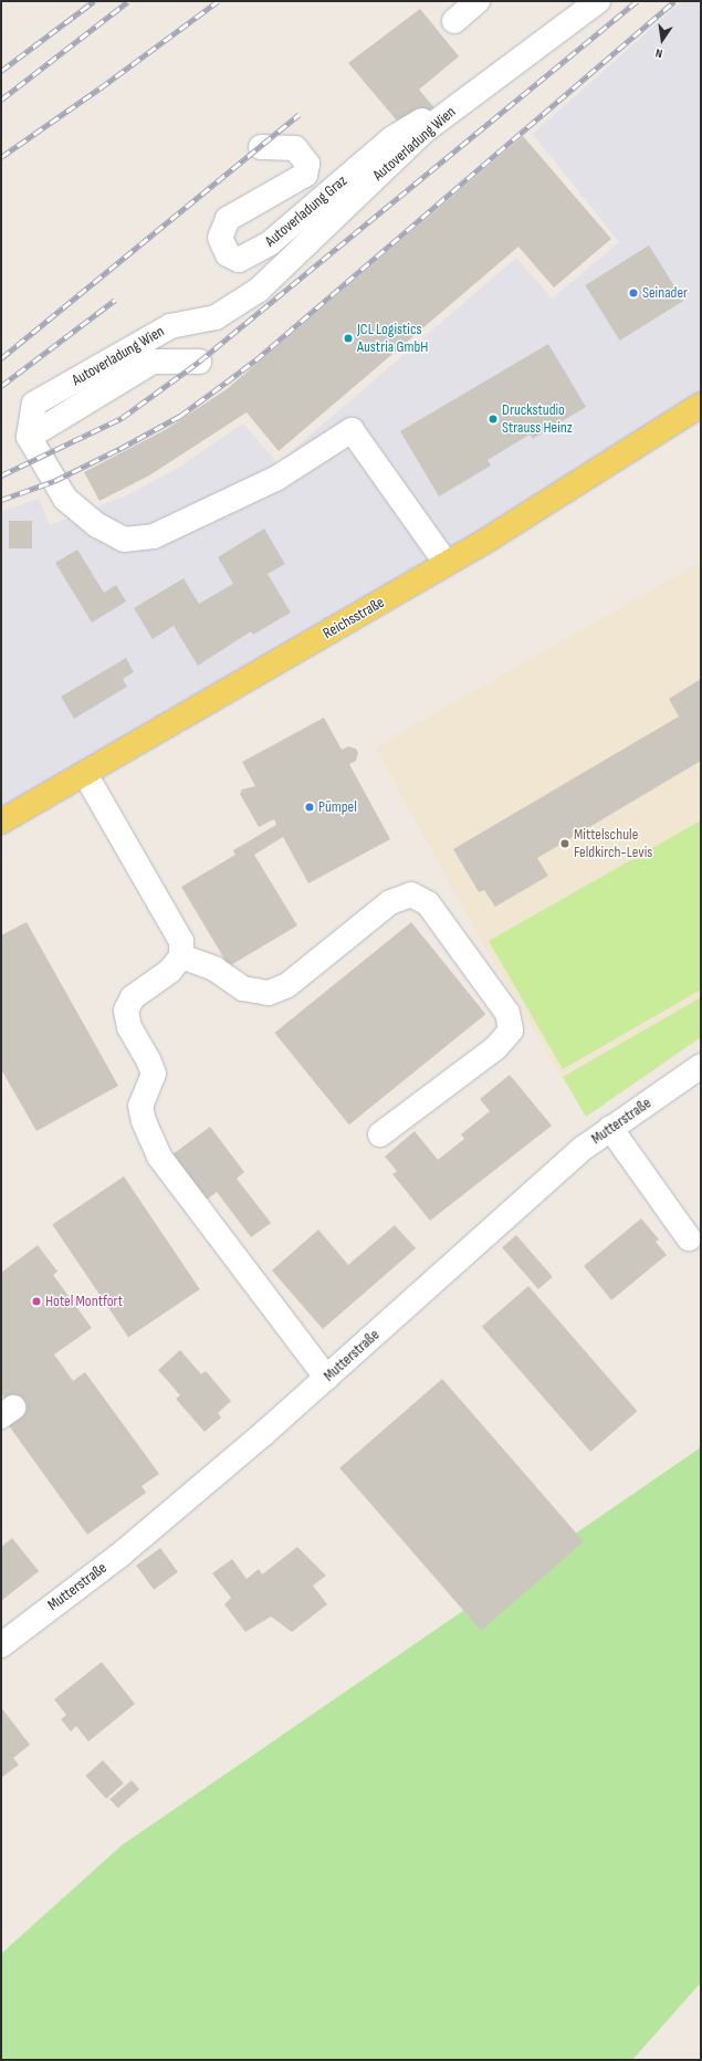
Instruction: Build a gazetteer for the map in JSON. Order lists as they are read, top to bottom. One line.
{"streets":{"main road":["Reichsstraße"],"street":["Autoverladung Wien","Autoverladung Graz","Mutterstraße"]},"crossings":[["Autoverladung Wien","Autoverladung Graz"]],"places":["Seinader","JCL Logistics Austria GmbH","Druckstudio Strauss Heinz","Pümpel","Mittelschule Feldkirch-Levis","Hotel Montfort"],"north":"bottom"}
